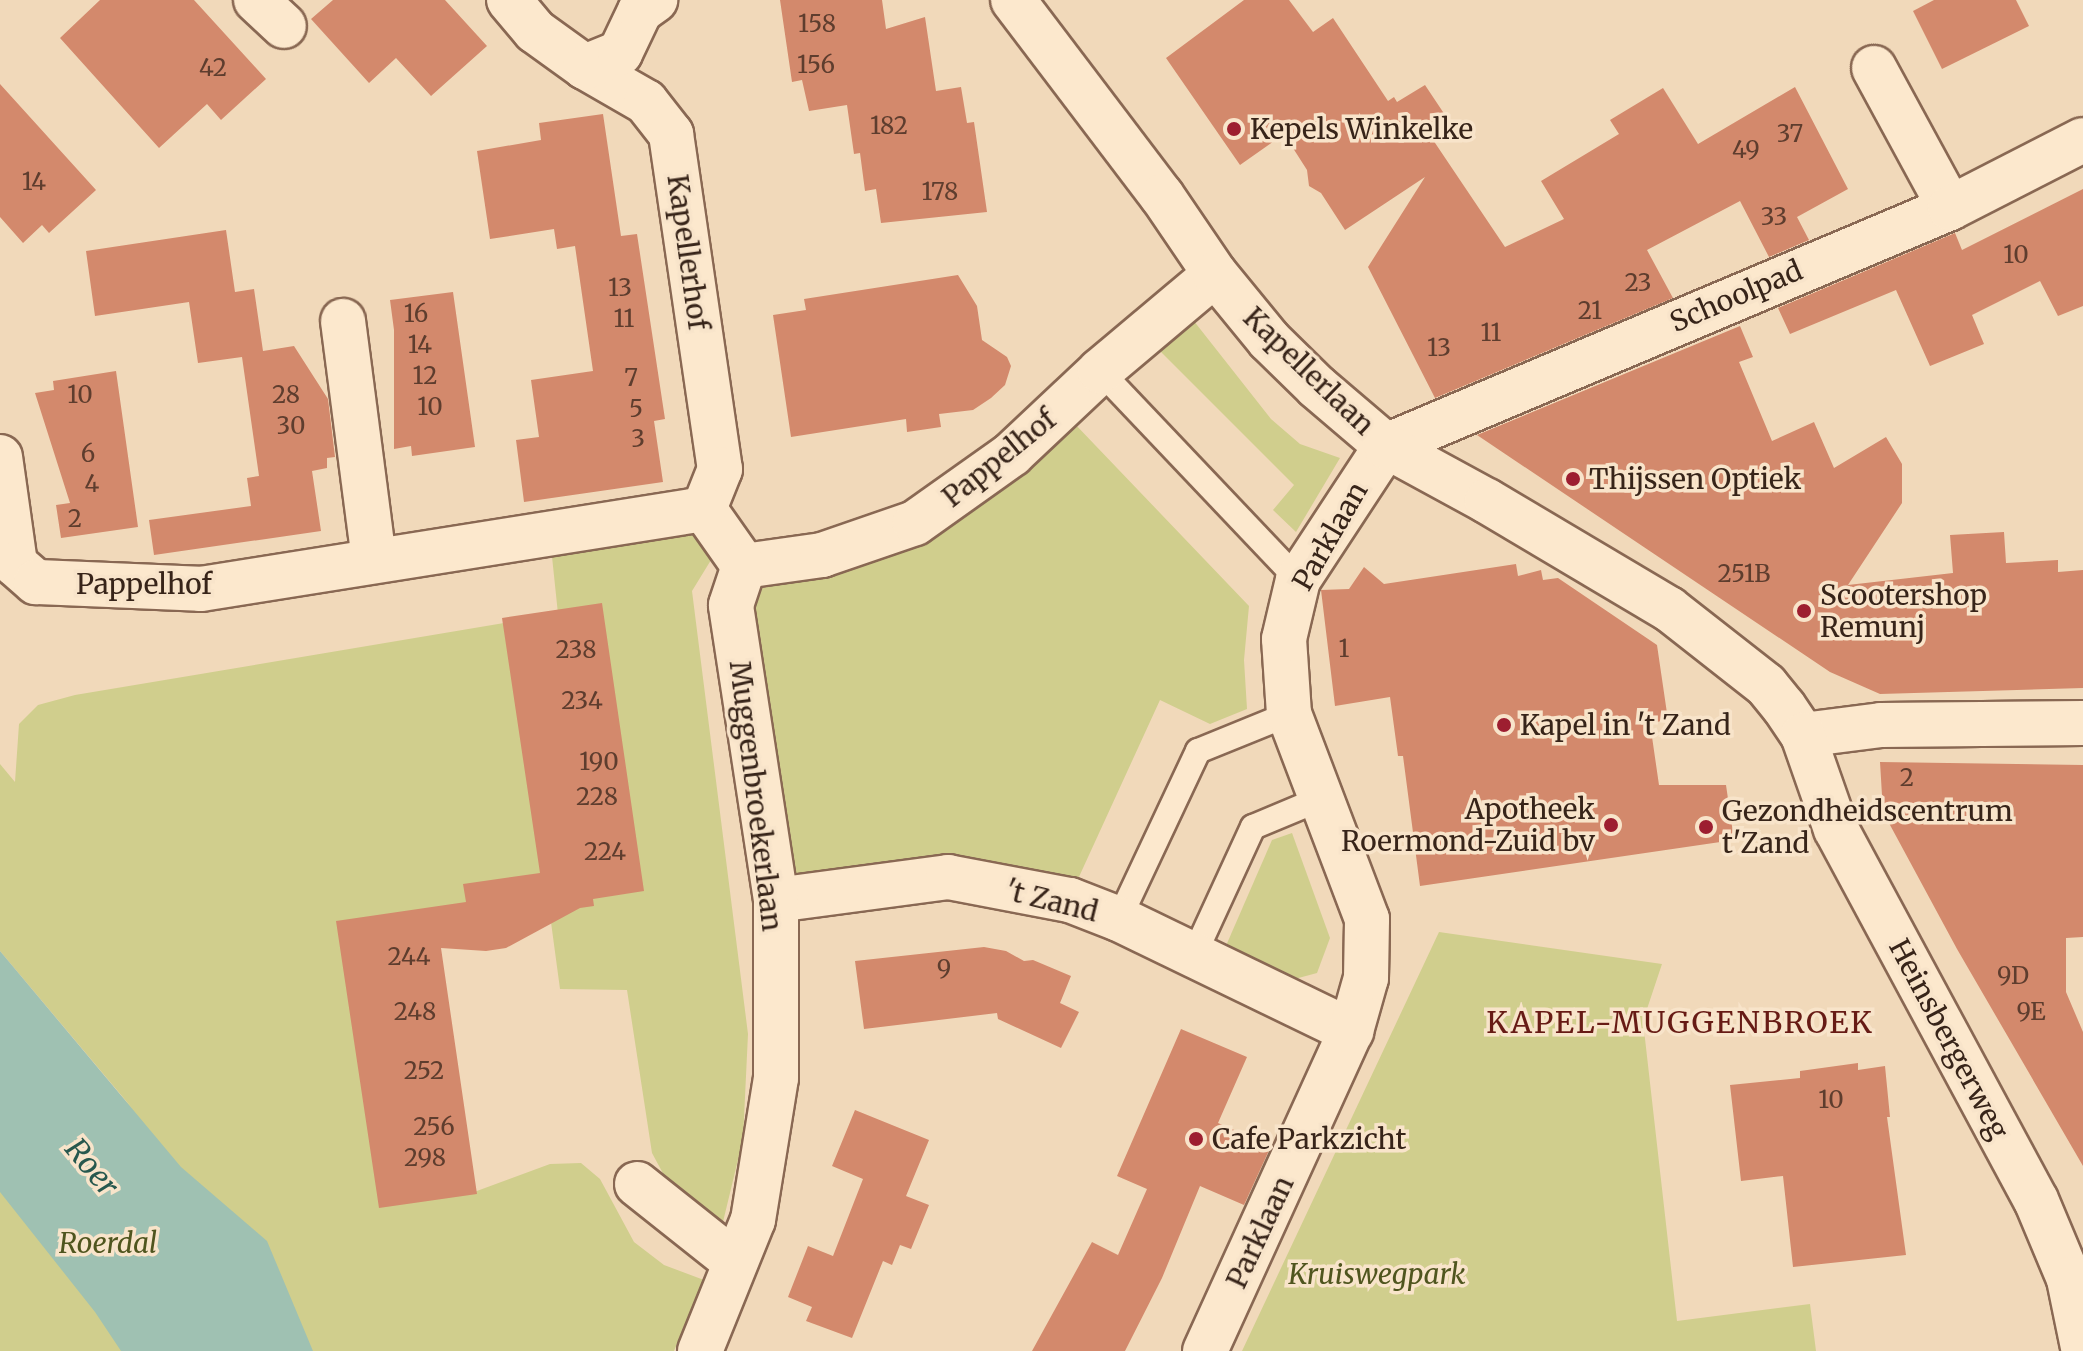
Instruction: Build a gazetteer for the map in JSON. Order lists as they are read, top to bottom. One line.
{"streets":{"street":["Kapellerhof","Schoolpad","Kapellerlaan","Pappelhof","Parklaan","Muggenbroekerlaan","'t Zand","Heinsbergerweg"]},"crossings":[["Kapellerhof","Pappelhof"],["Schoolpad","Kapellerlaan"],["Schoolpad","Parklaan"],["Kapellerlaan","Pappelhof"],["Kapellerlaan","Parklaan"],["Kapellerlaan","Heinsbergerweg"],["Pappelhof","Muggenbroekerlaan"],["Parklaan","'t Zand"],["Muggenbroekerlaan","'t Zand"]],"districts":["KAPEL-MUGGENBROEK"],"water":["Roer"],"parks":["Roerdal","Kruiswegpark"],"places":["Kepels Winkelke","Thijssen Optiek","Scootershop Remunj","Kapel in 't Zand","Apotheek Roermond-Zuid bv","Gezondheidscentrum t'Zand","Cafe Parkzicht"],"house_numbers":["158","156","42","182","37","49","14","178","33","10","23","13","21","16","11","11","14","13","12","7","10","28","10","5","30","3","6","4","2","251B","1","238","234","190","2","228","224","244","9","9D","248","9E","252","10","256","298"]}
